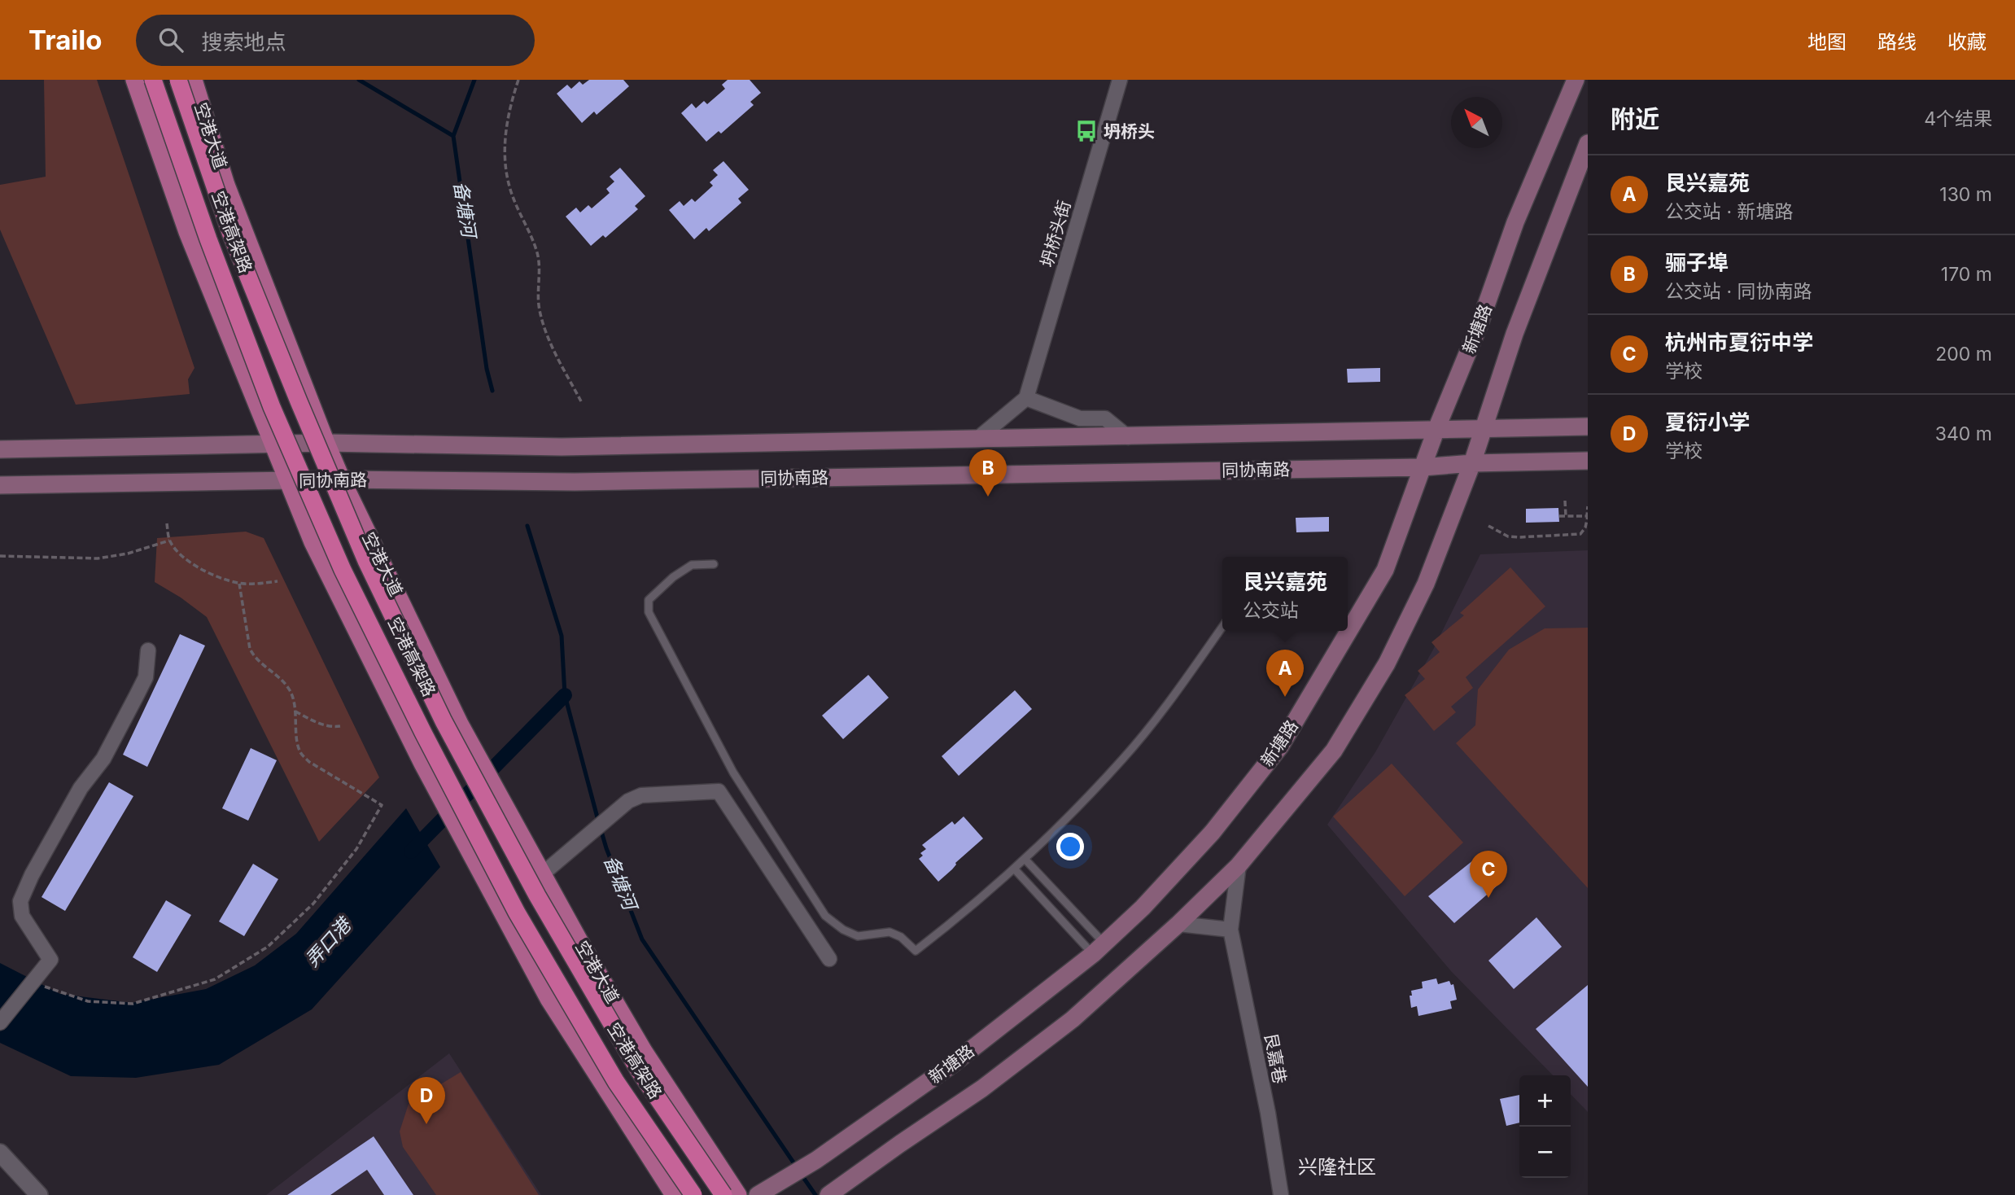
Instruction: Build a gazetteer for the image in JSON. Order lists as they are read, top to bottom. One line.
{"streets":{"highway":["空港高架路"],"main road":["空港大道","新塘路","同协南路"],"street":["坍桥头街","艮嘉巷"]},"crossings":[["空港大道","同协南路"],["新塘路","同协南路"]],"districts":["兴隆社区"],"water":["备塘河","弄口港"],"places":{"bus stop":["坍桥头"]},"north":"top left","page":{"header":"Trailo","search":"搜索地点","nav":["地图","路线","收藏"],"heading":["附近","4个结果"],"list":[{"mark":"A","name":"艮兴嘉苑","note":"公交站 · 新塘路","value":"130 m"},{"mark":"B","name":"骊子埠","note":"公交站 · 同协南路","value":"170 m"},{"mark":"C","name":"杭州市夏衍中学","note":"学校","value":"200 m"},{"mark":"D","name":"夏衍小学","note":"学校","value":"340 m"}],"pins":["B","A","C","D"],"popup":["艮兴嘉苑","公交站"],"map_buttons":["+","−"]}}
